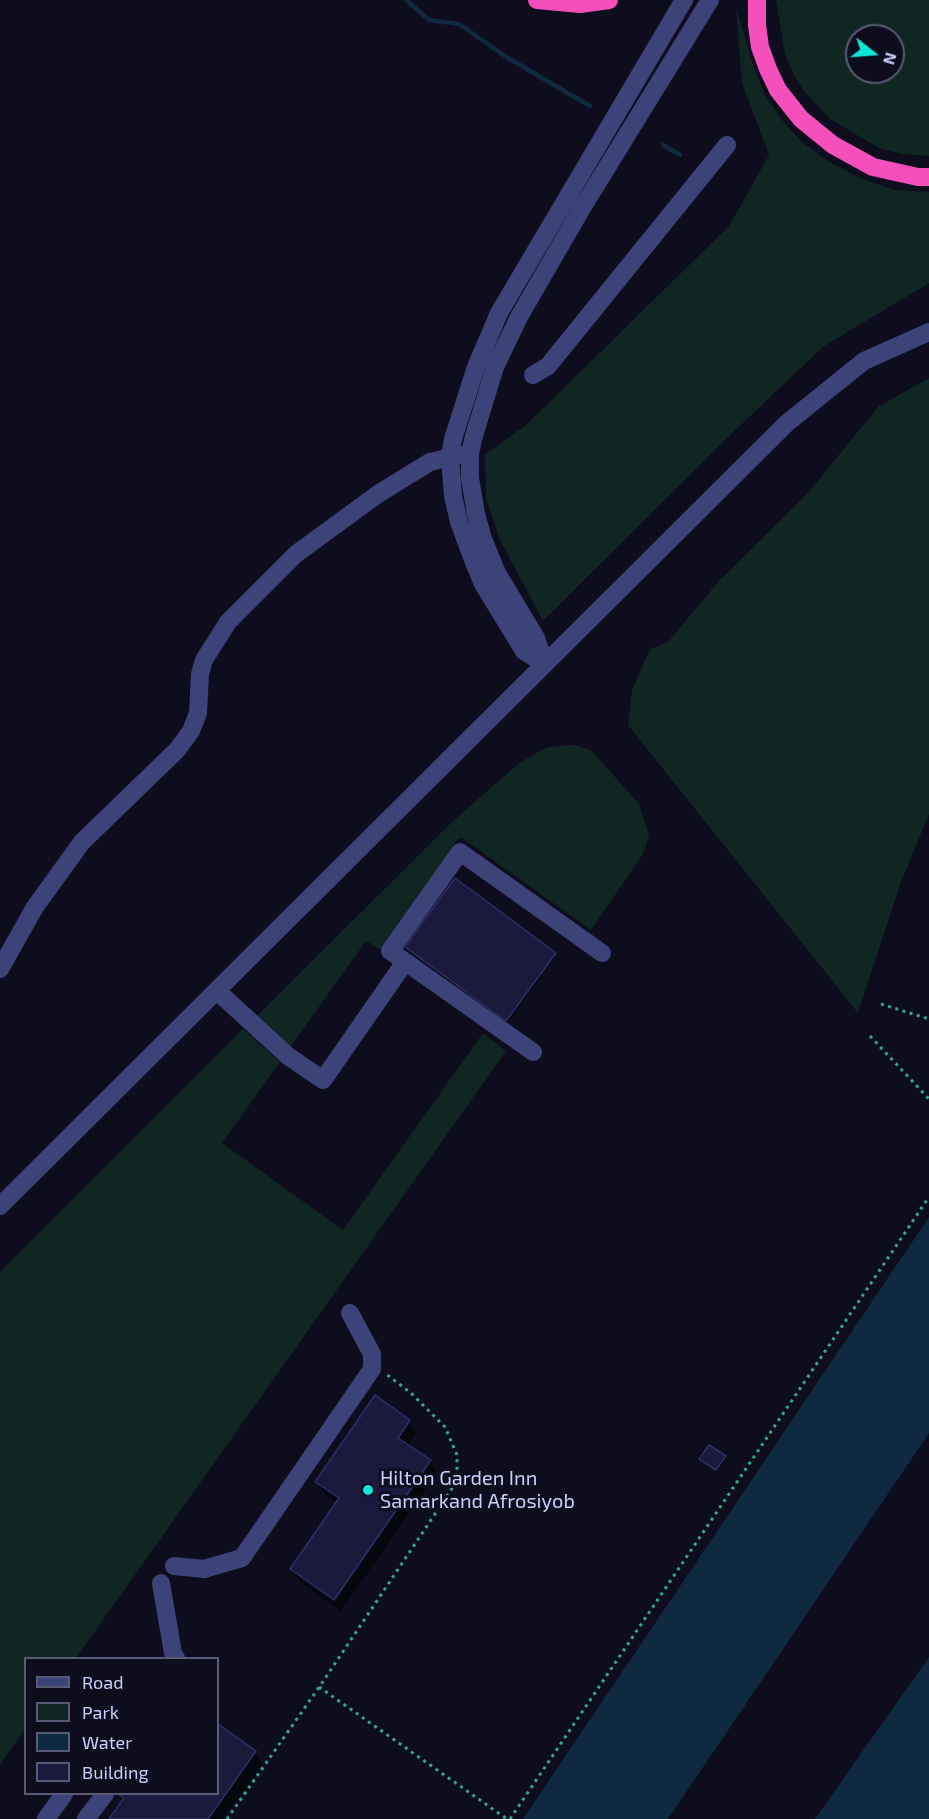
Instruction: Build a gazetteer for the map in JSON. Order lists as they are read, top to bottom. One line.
{"places":["Hilton Garden Inn Samarkand Afrosiyob"],"legend":["Road","Park","Water","Building"],"north":"right"}
